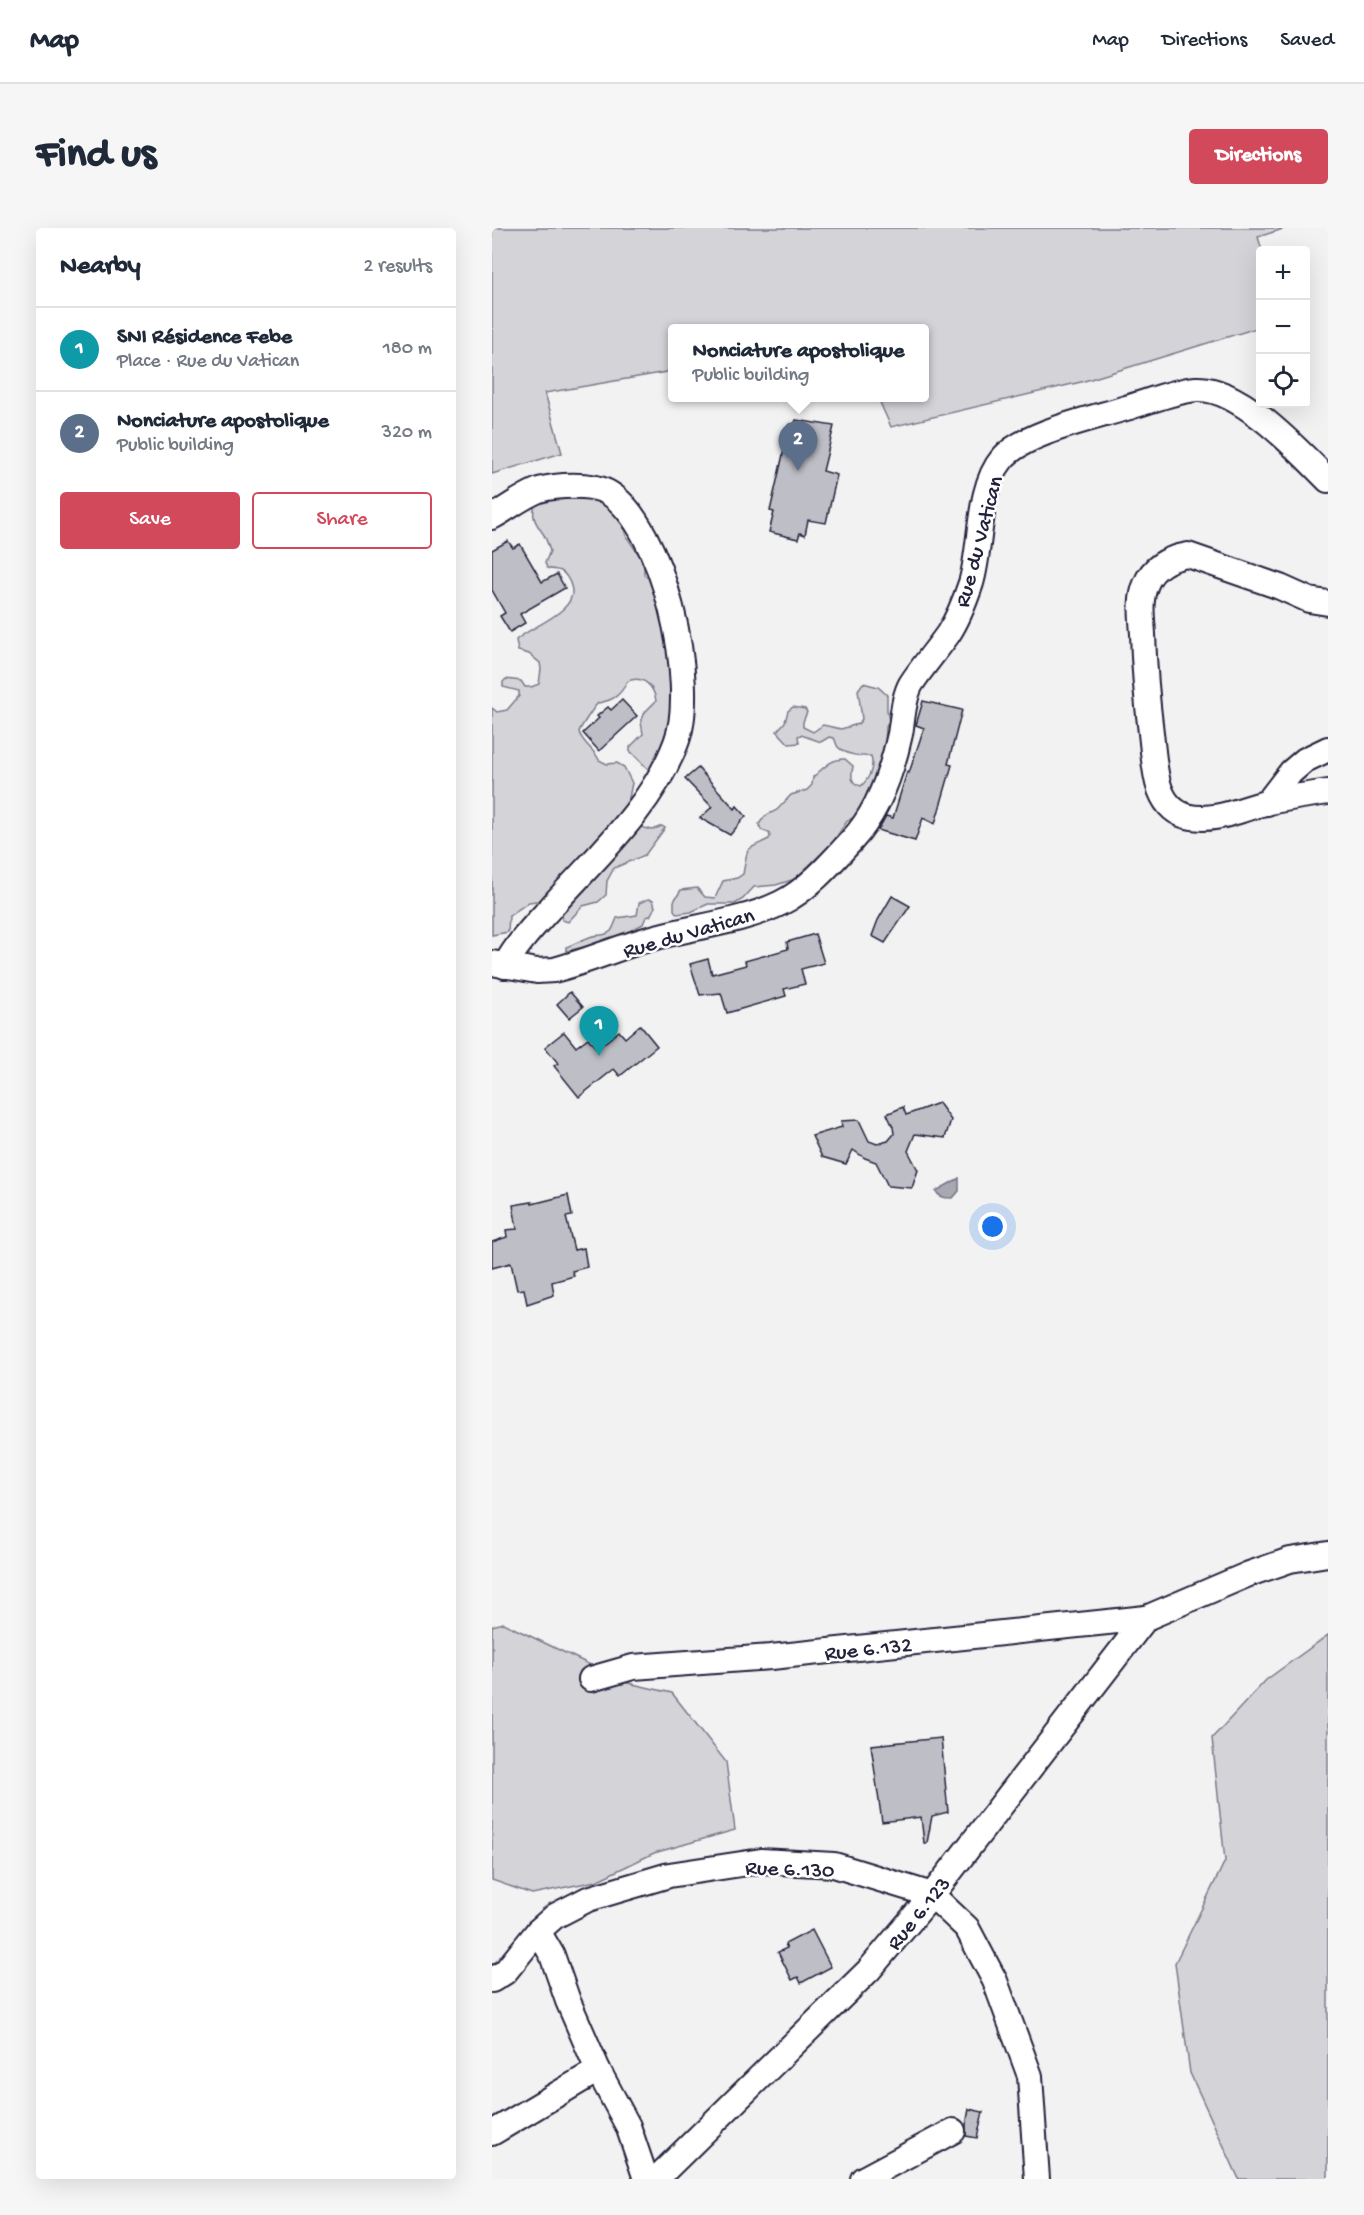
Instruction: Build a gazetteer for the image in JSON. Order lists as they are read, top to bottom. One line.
{"streets":{"street":["Rue du Vatican","Rue 6.132","Rue 6.130","Rue 6.123"]},"crossings":[["Rue 6.132","Rue 6.123"],["Rue 6.130","Rue 6.123"]],"page":{"header":"Map","nav":["Map","Directions","Saved"],"buttons":["Directions",["Save","Share"]],"title":"Find us","heading":["Nearby","2 results"],"map_buttons":["+","−"],"list":[{"mark":"1","name":"SNI Résidence Febe","note":"Place · Rue du Vatican","value":"180 m"},{"mark":"2","name":"Nonciature apostolique","note":"Public building","value":"320 m"}],"popup":["Nonciature apostolique","Public building"],"pins":["2","1"]}}
